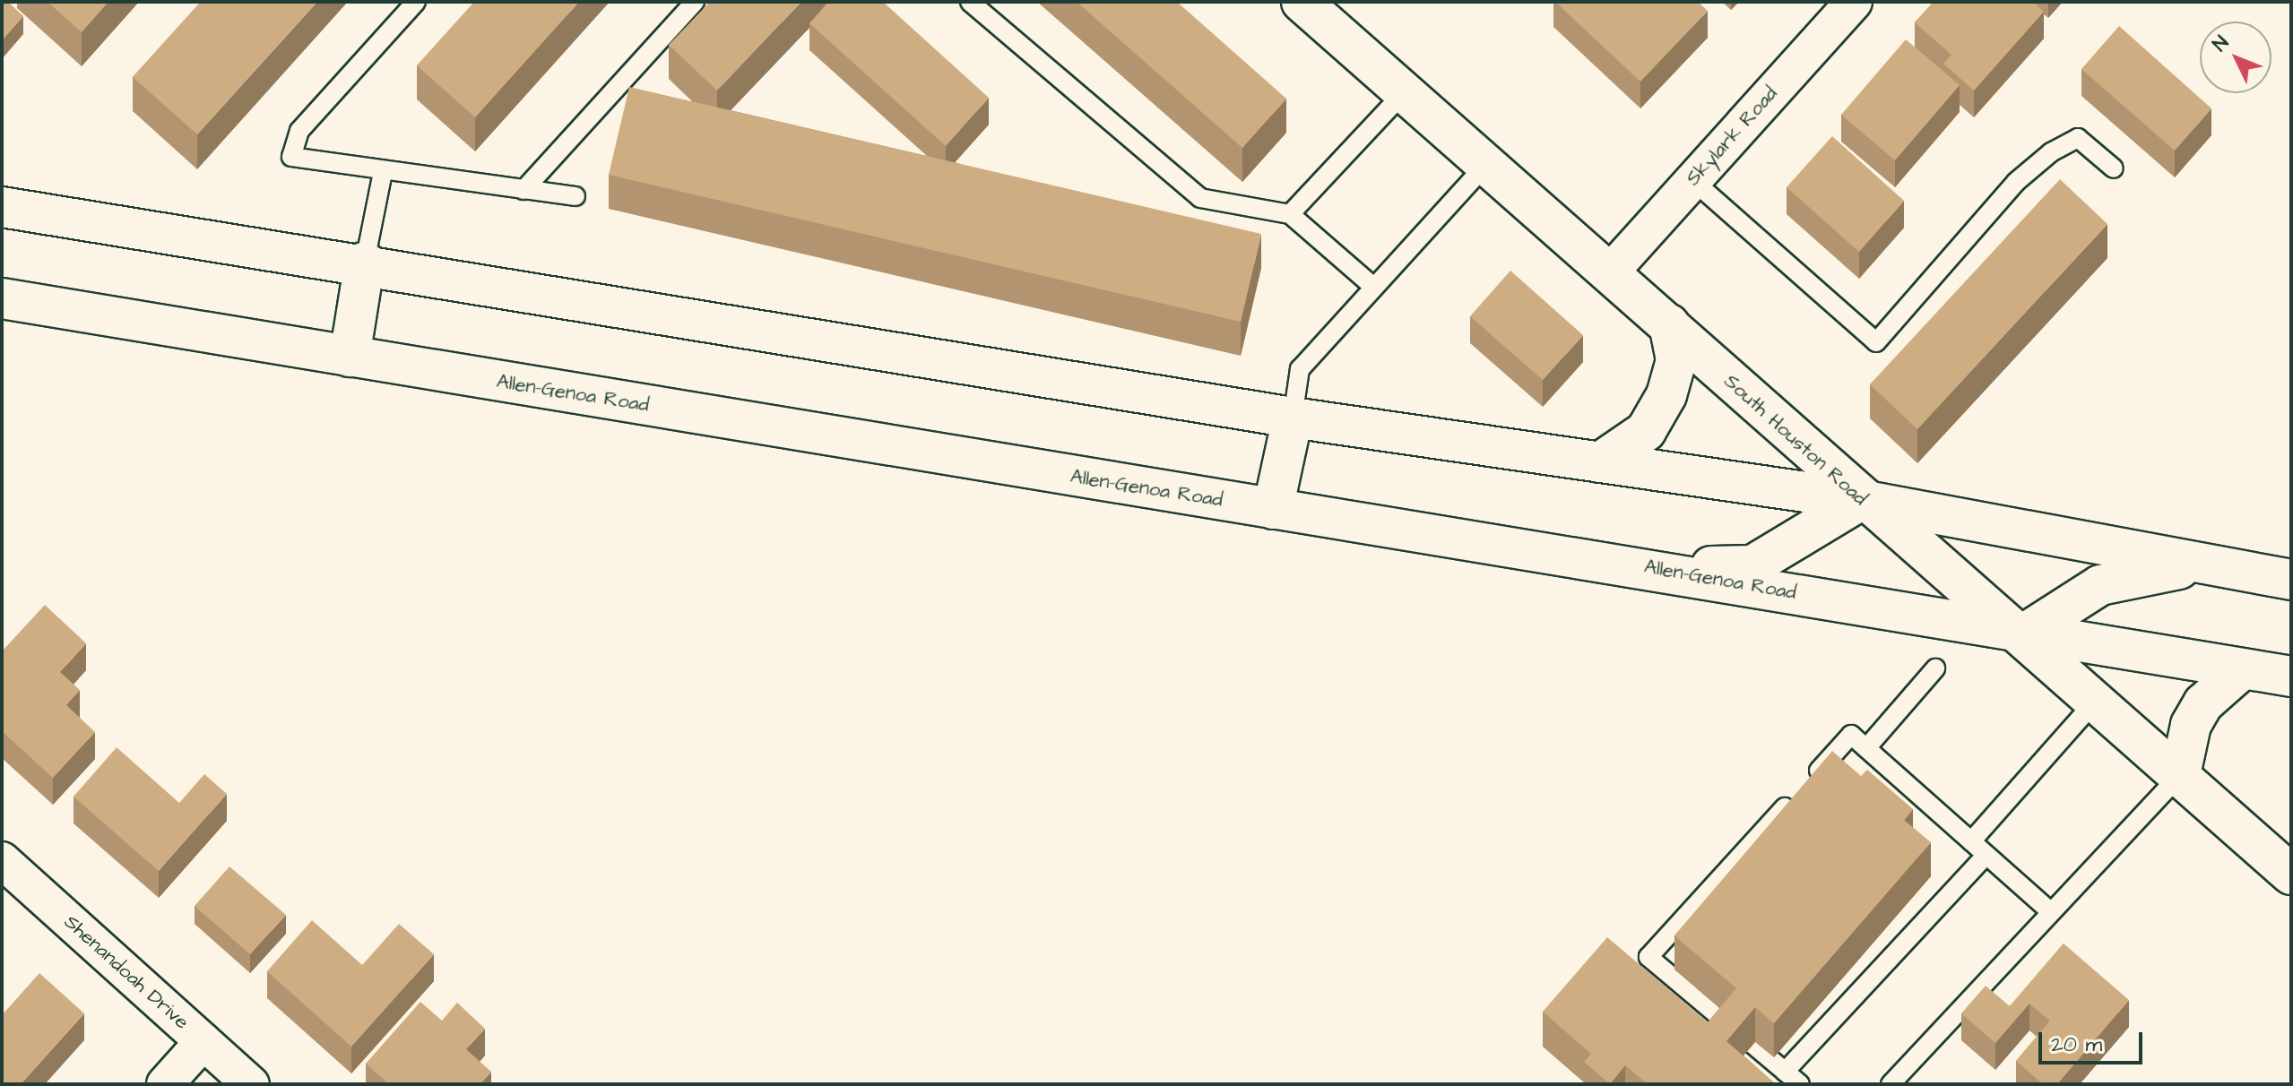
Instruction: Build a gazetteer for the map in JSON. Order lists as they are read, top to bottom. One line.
{"streets":{"main road":["Allen-Genoa Road","South Houston Road"],"street":["Skylark Road","Shenandoah Drive"]},"crossings":[["Skylark Road","South Houston Road"],["Allen-Genoa Road","South Houston Road"]],"scale_bar":"20 m","north":"top left"}
